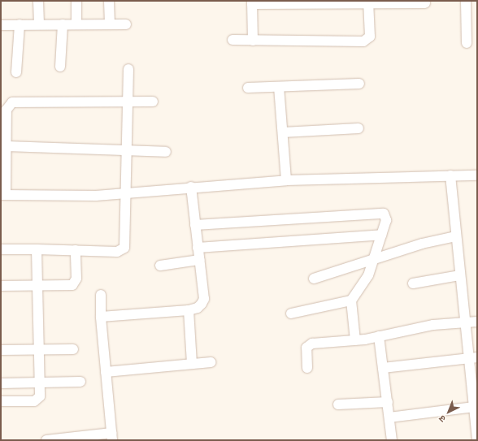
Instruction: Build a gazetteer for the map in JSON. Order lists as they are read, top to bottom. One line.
{"north":"bottom left"}
